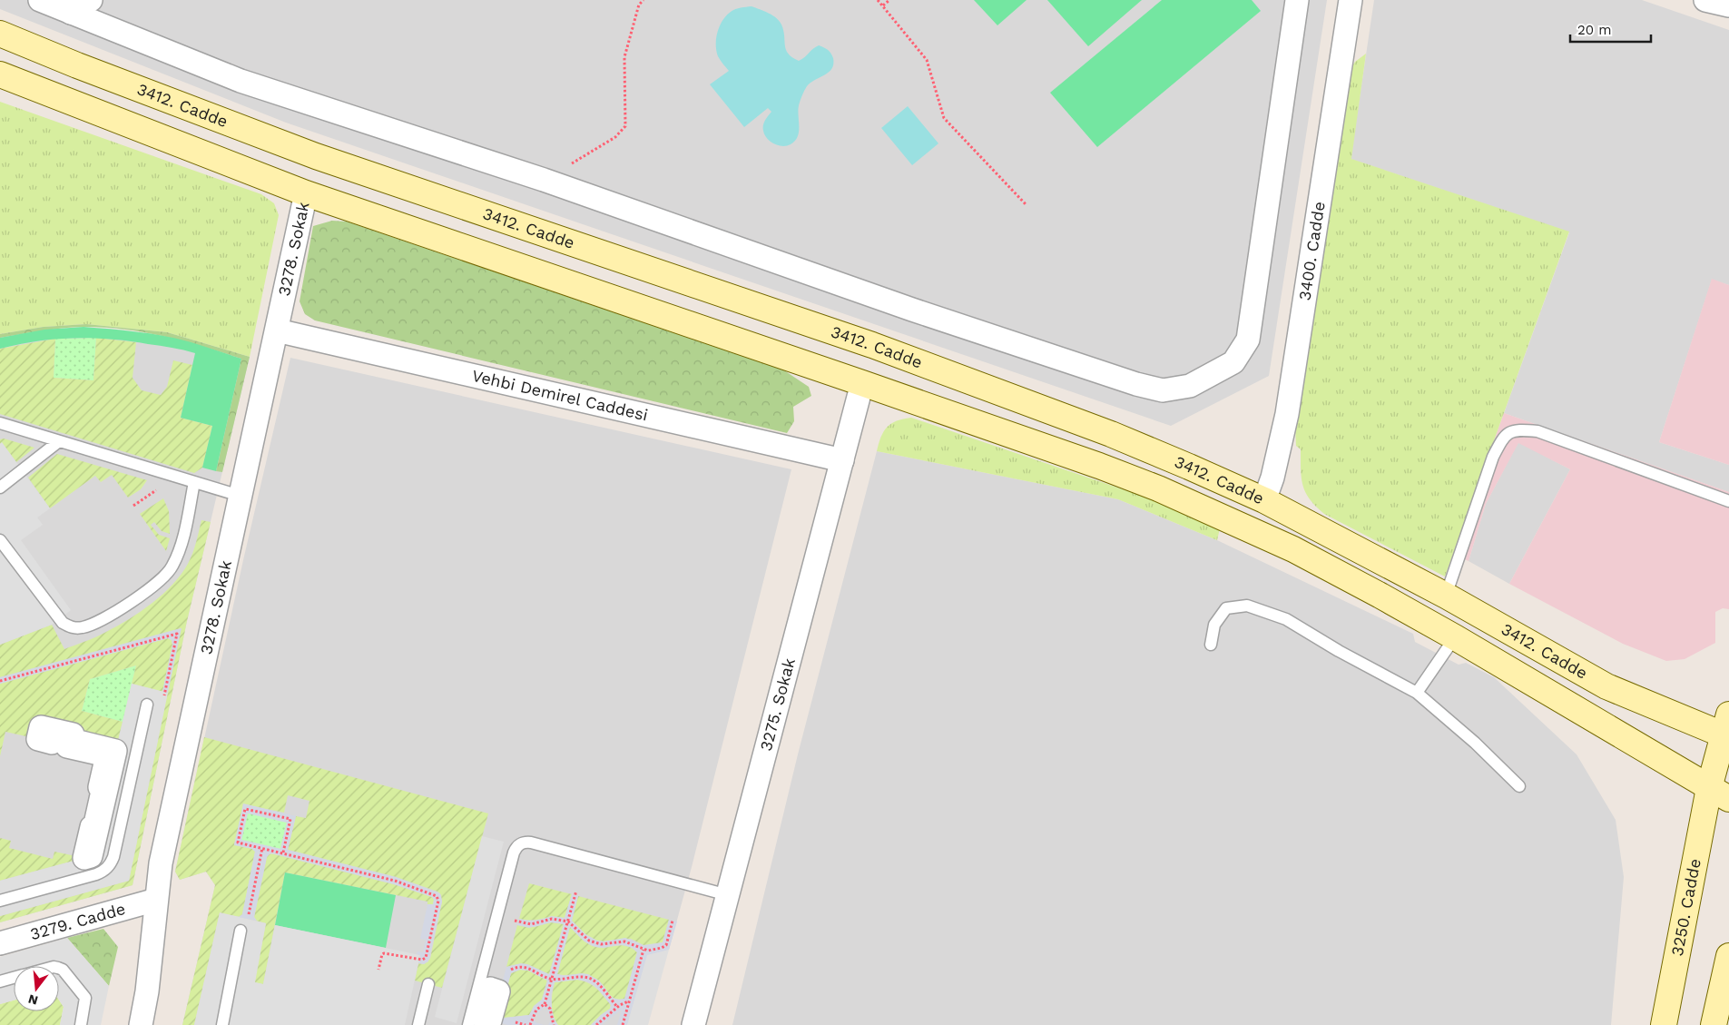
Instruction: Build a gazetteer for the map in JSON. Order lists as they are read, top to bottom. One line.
{"streets":{"street":["3412. Cadde","3278. Sokak","3400. Cadde","Vehbi Demirel Caddesi","3275. Sokak","3250. Cadde","3279. Cadde"]},"crossings":[["3412. Cadde","3278. Sokak"],["3412. Cadde","3400. Cadde"],["3412. Cadde","3275. Sokak"],["3412. Cadde","3250. Cadde"],["3278. Sokak","Vehbi Demirel Caddesi"],["3278. Sokak","3279. Cadde"],["Vehbi Demirel Caddesi","3275. Sokak"]],"scale_bar":"20 m","north":"bottom"}
